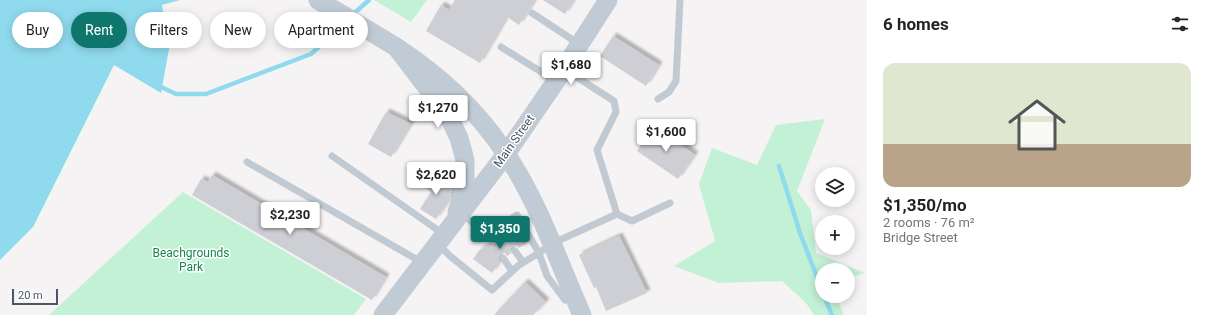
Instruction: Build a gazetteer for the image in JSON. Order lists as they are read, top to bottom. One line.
{"streets":{"main road":["Main Street"]},"parks":["Beachgrounds Park"],"scale_bar":"20 m","page":{"heading":"6 homes","chip":["Buy","Rent","Filters","New","Apartment"],"list":[{"name":"$1,350/mo","note":"2 rooms · 76 m² · Bridge Street"}],"price":["$1,680","$1,270","$1,600","$2,620","$2,230","$1,350"],"map_buttons":["+","−"],"scale":"20 m"}}
